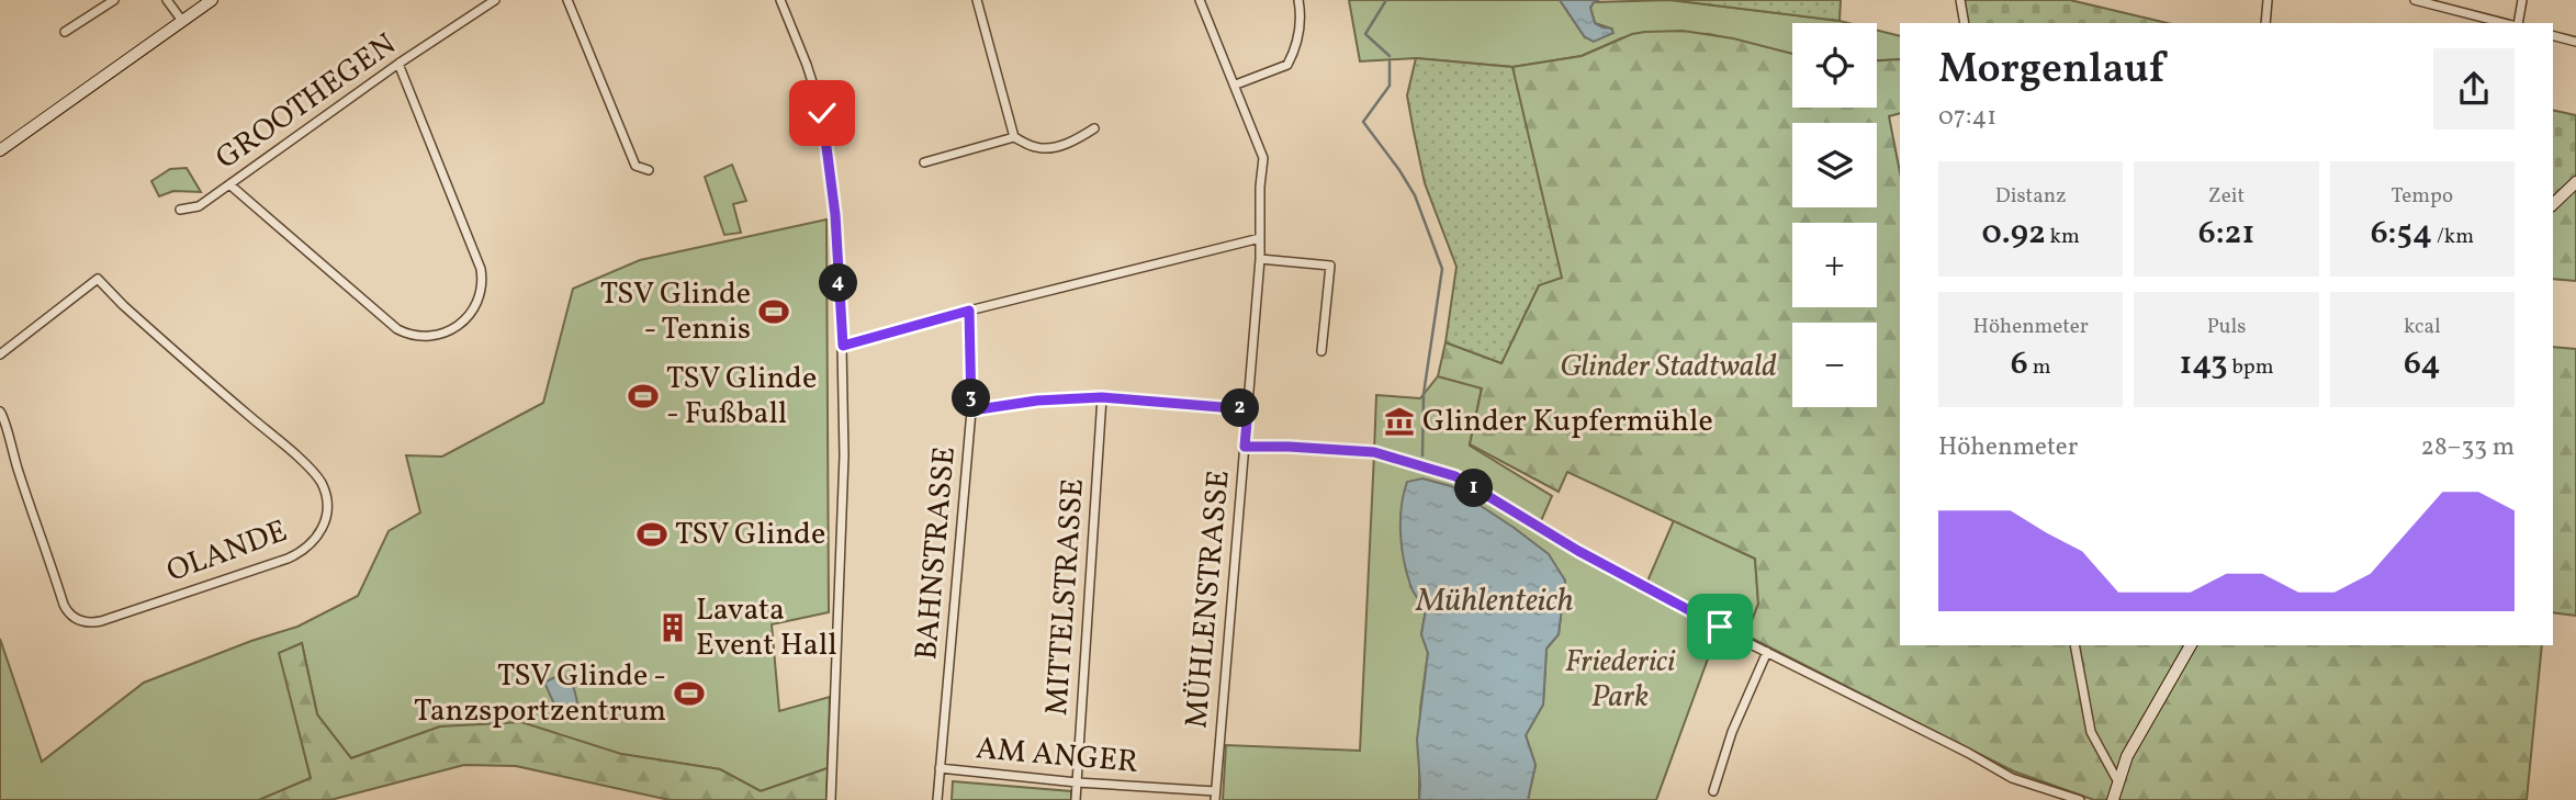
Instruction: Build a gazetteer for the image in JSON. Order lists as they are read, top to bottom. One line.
{"streets":{"street":["GROOTHEGEN","OLANDE","BAHNSTRASSE","MITTELSTRASSE","MÜHLENSTRASSE","AM ANGER"]},"crossings":[["BAHNSTRASSE","AM ANGER"],["MITTELSTRASSE","AM ANGER"],["MÜHLENSTRASSE","AM ANGER"]],"water":["Mühlenteich"],"parks":["Glinder Stadtwald","Friederici Park"],"places":{"sports":["TSV Glinde - Tennis","TSV Glinde - Fußball","TSV Glinde","TSV Glinde - Tanzsportzentrum"],"museum":["Glinder Kupfermühle"],"building":["Lavata Event Hall"]},"page":{"map_buttons":["+","−"],"heading":["Morgenlauf","07:41"],"stats":[["Distanz","0.92 km"],["Zeit","6:21"],["Tempo","6:54 /km"],["Höhenmeter","6 m"],["Puls","143 bpm"],["kcal","64"]],"pins":["4","3","2","1"],"chart":["Höhenmeter","28–33 m"]}}
